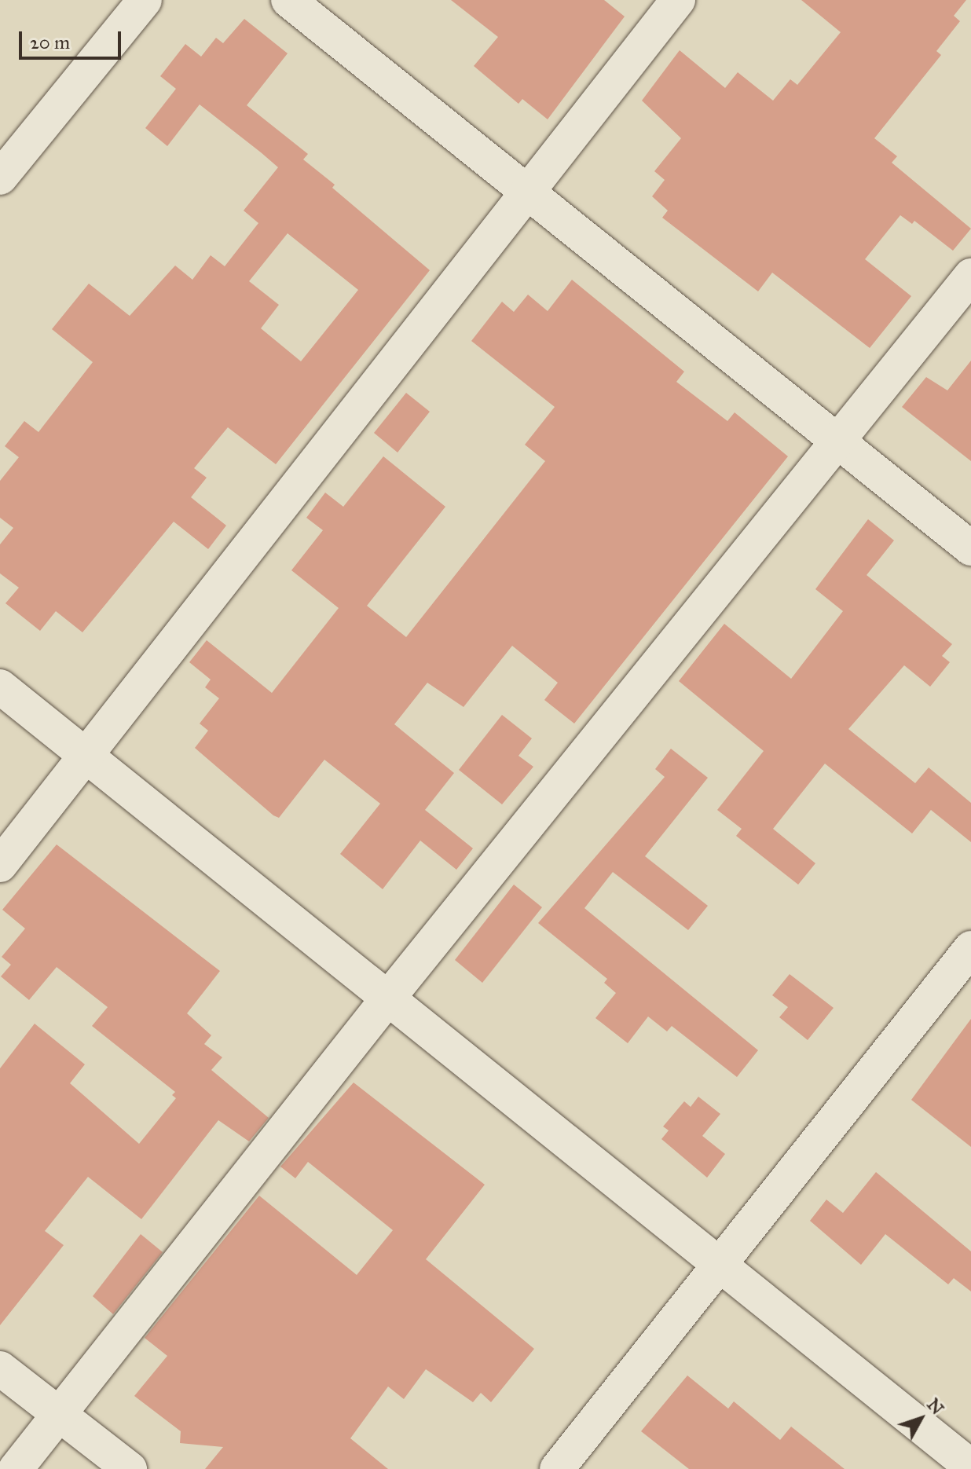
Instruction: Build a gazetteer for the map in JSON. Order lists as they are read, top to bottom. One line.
{"scale_bar":"20 m","north":"top right"}
